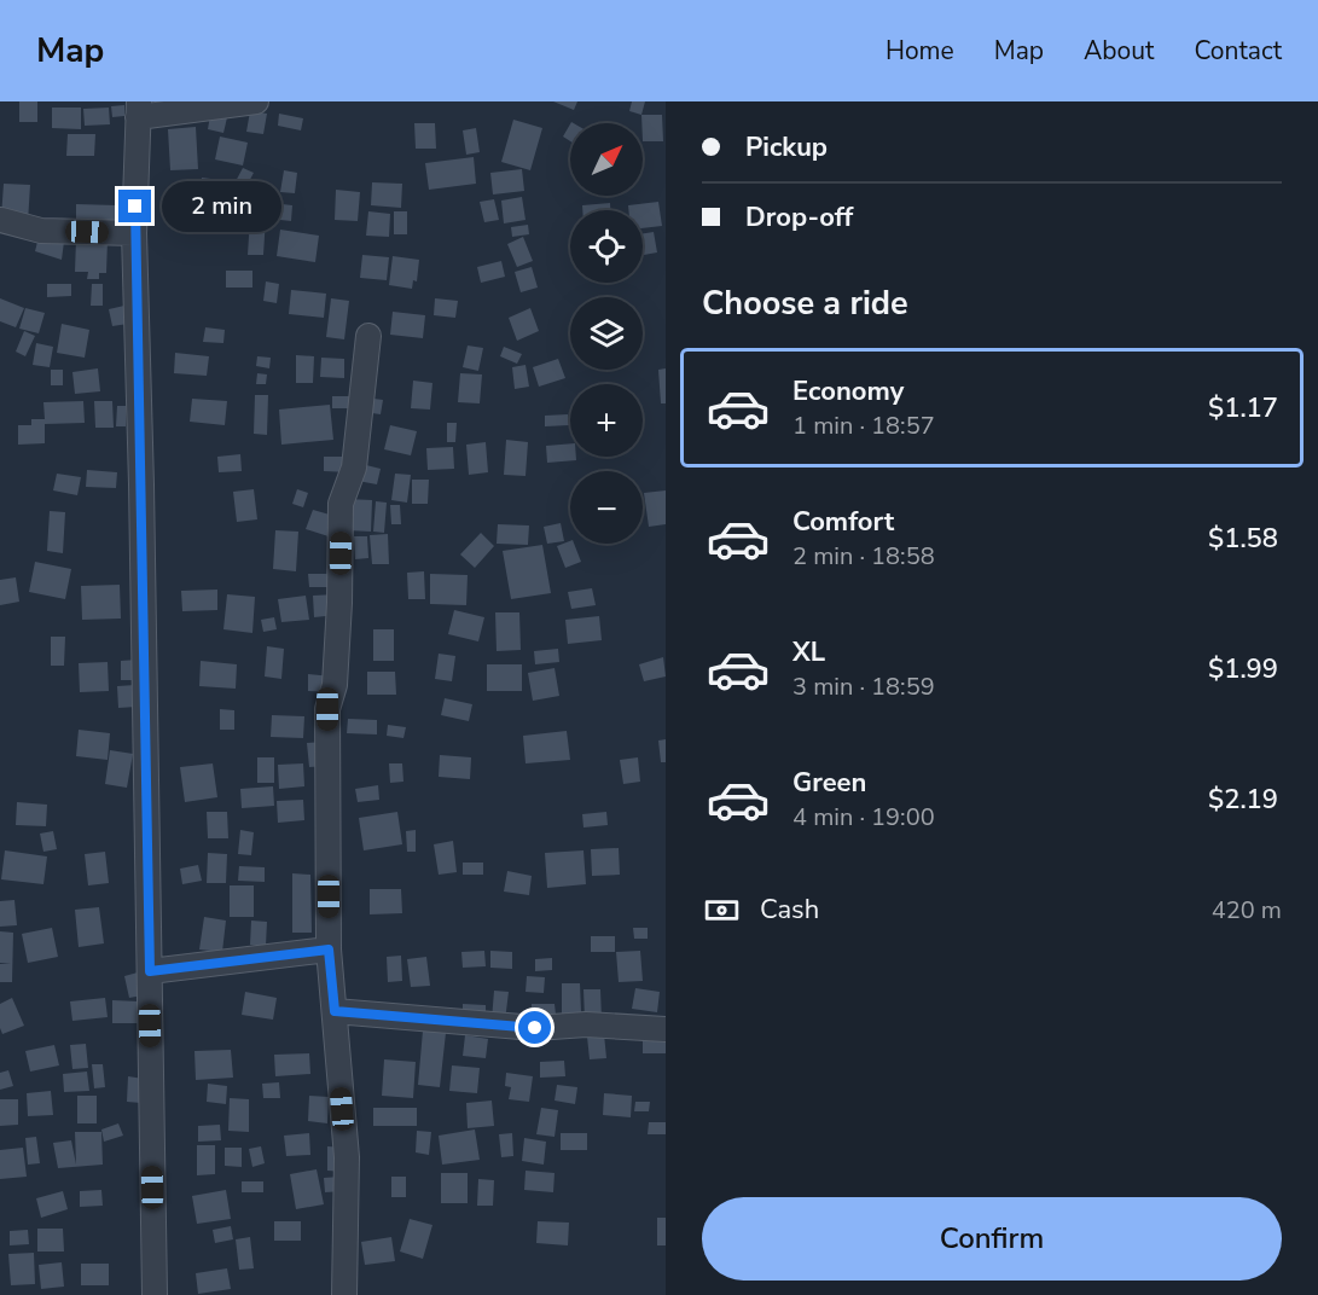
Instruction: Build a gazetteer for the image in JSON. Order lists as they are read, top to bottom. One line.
{"north":"top right","page":{"header":"Map","nav":["Home","Map","About","Contact"],"banner":["Pickup","Drop-off"],"map_buttons":["+","−"],"bubble":"2 min","heading":"Choose a ride","list":[{"name":"Economy","note":"1 min · 18:57","value":"$1.17"},{"name":"Comfort","note":"2 min · 18:58","value":"$1.58"},{"name":"XL","note":"3 min · 18:59","value":"$1.99"},{"name":"Green","note":"4 min · 19:00","value":"$2.19"}],"pay":["Cash","420 m"],"buttons":"Confirm"}}
